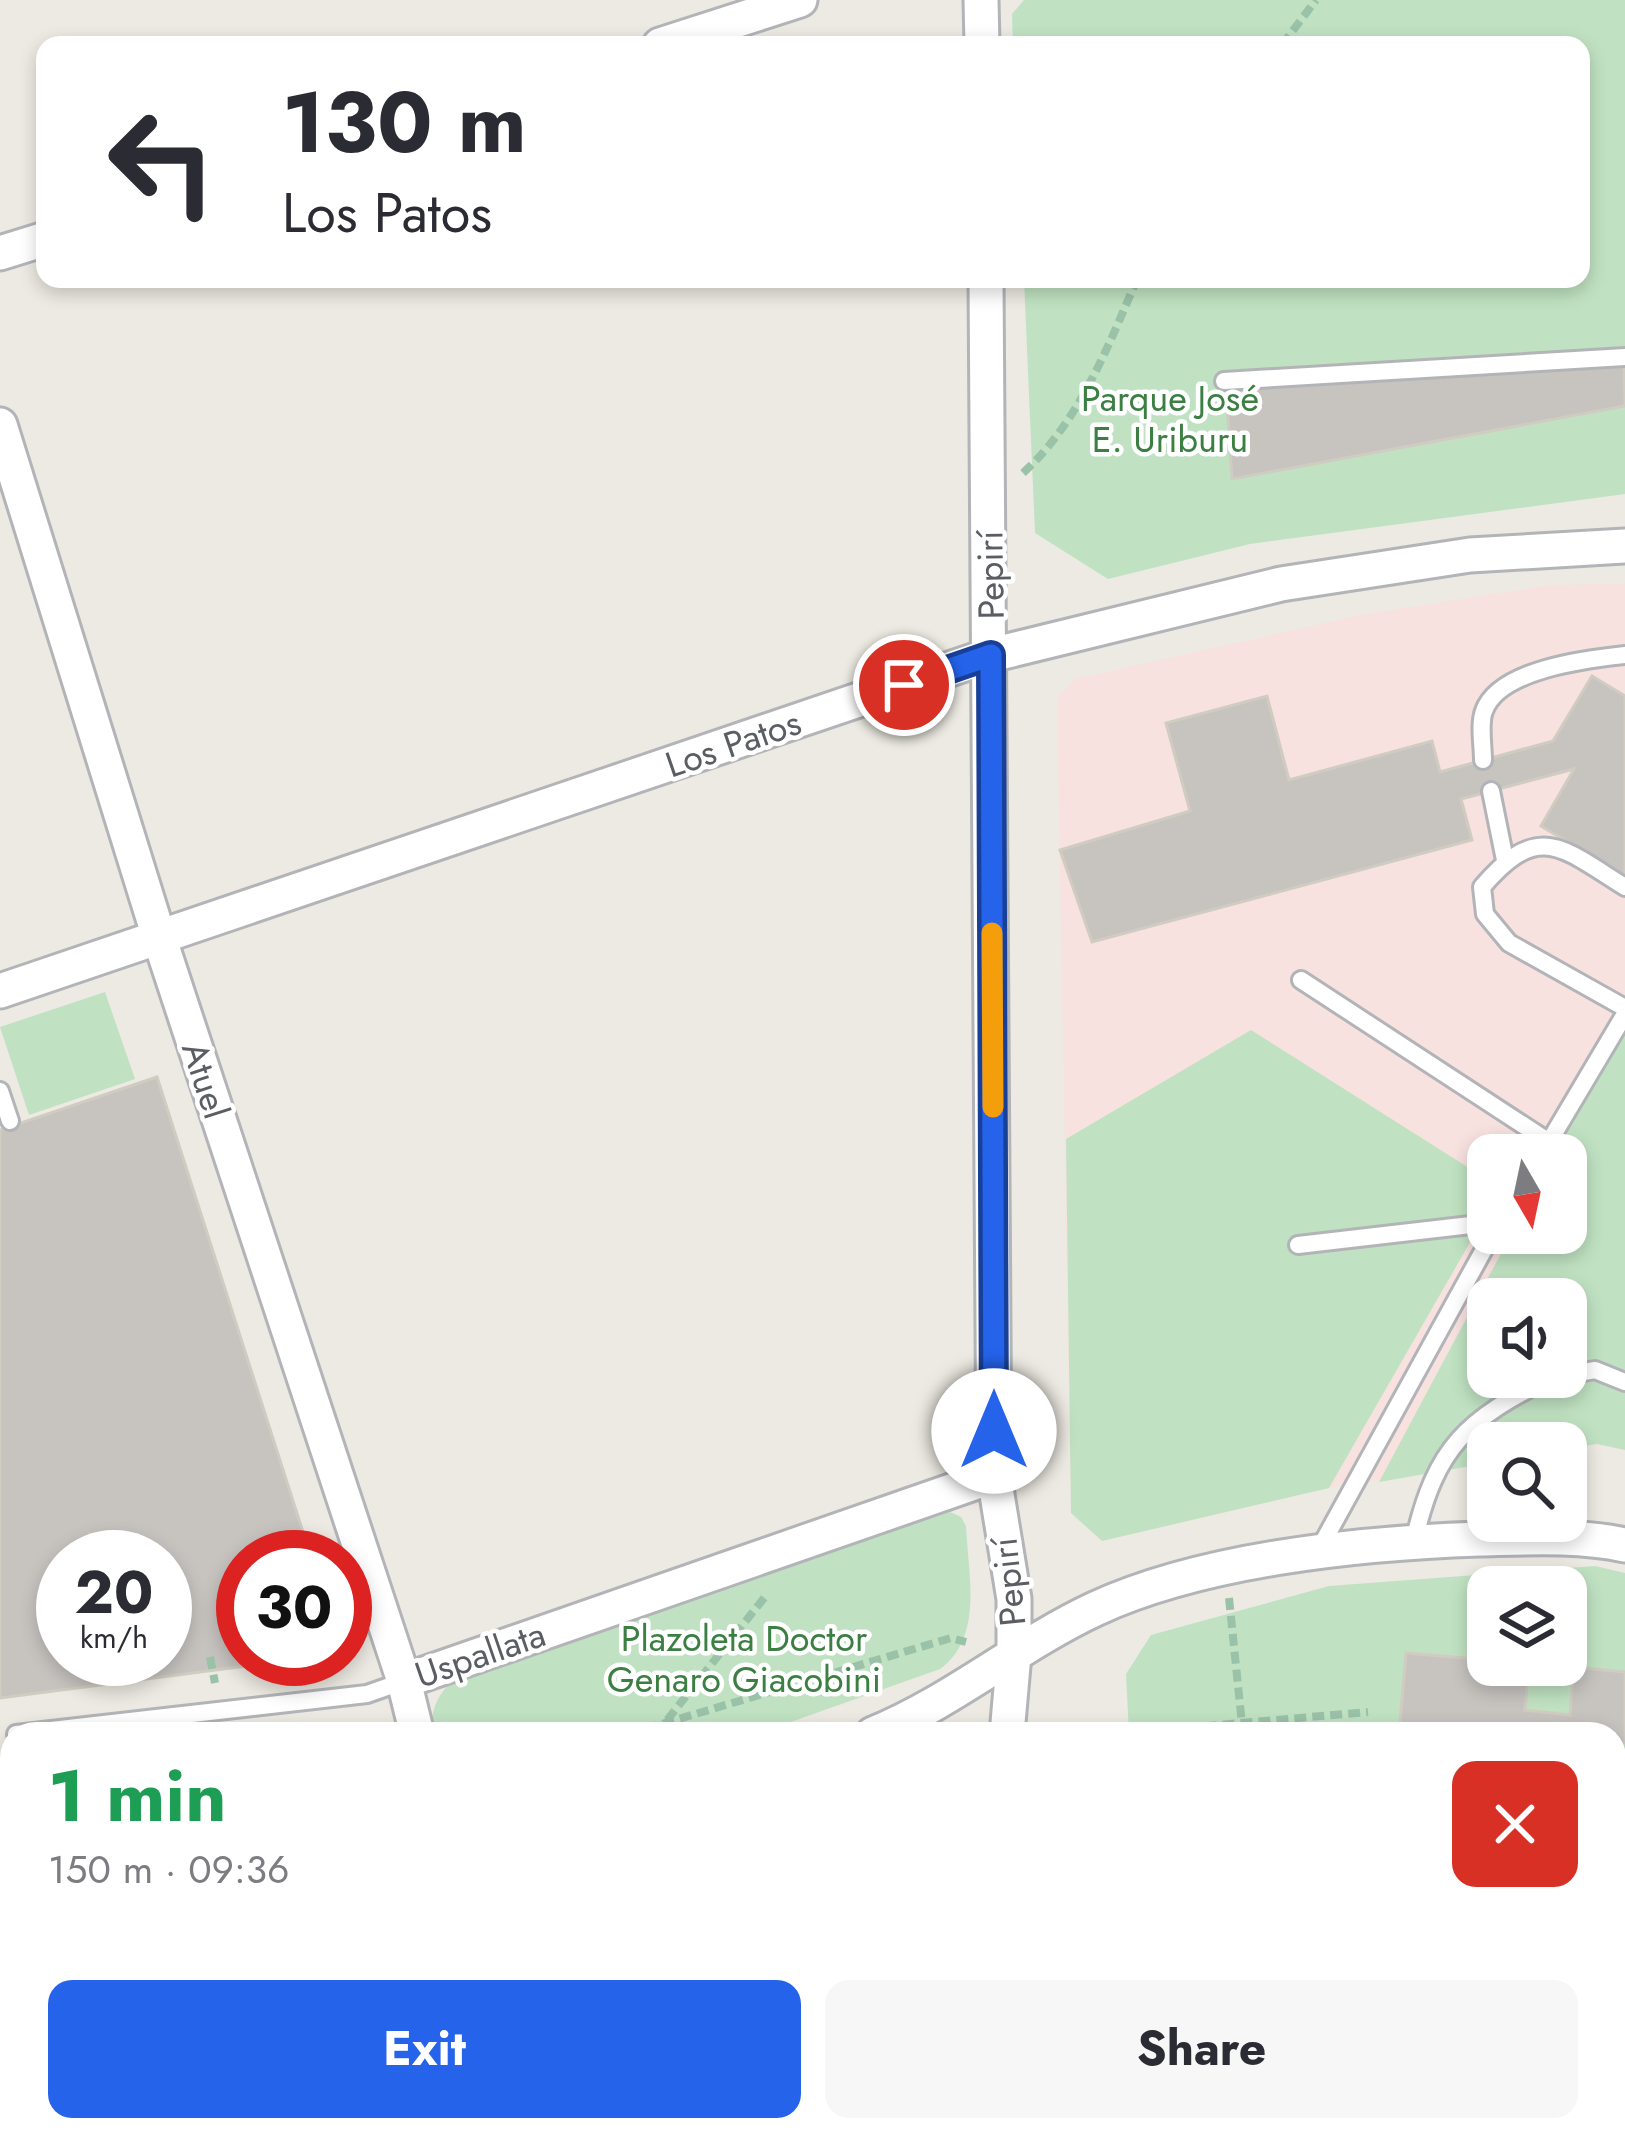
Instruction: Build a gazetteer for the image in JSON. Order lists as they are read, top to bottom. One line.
{"streets":{"street":["Pepirí","Los Patos","Atuel","Uspallata"]},"crossings":[["Pepirí","Los Patos"],["Pepirí","Uspallata"],["Los Patos","Atuel"],["Atuel","Uspallata"]],"parks":["Parque José E. Uriburu","Plazoleta Doctor Genaro Giacobini"],"north":"bottom","page":{"turn":["130 m","Los Patos"],"speed":"20 km/h","limit":"30","heading":["1 min","150 m · 09:36"],"buttons":["Exit","Share"]}}
